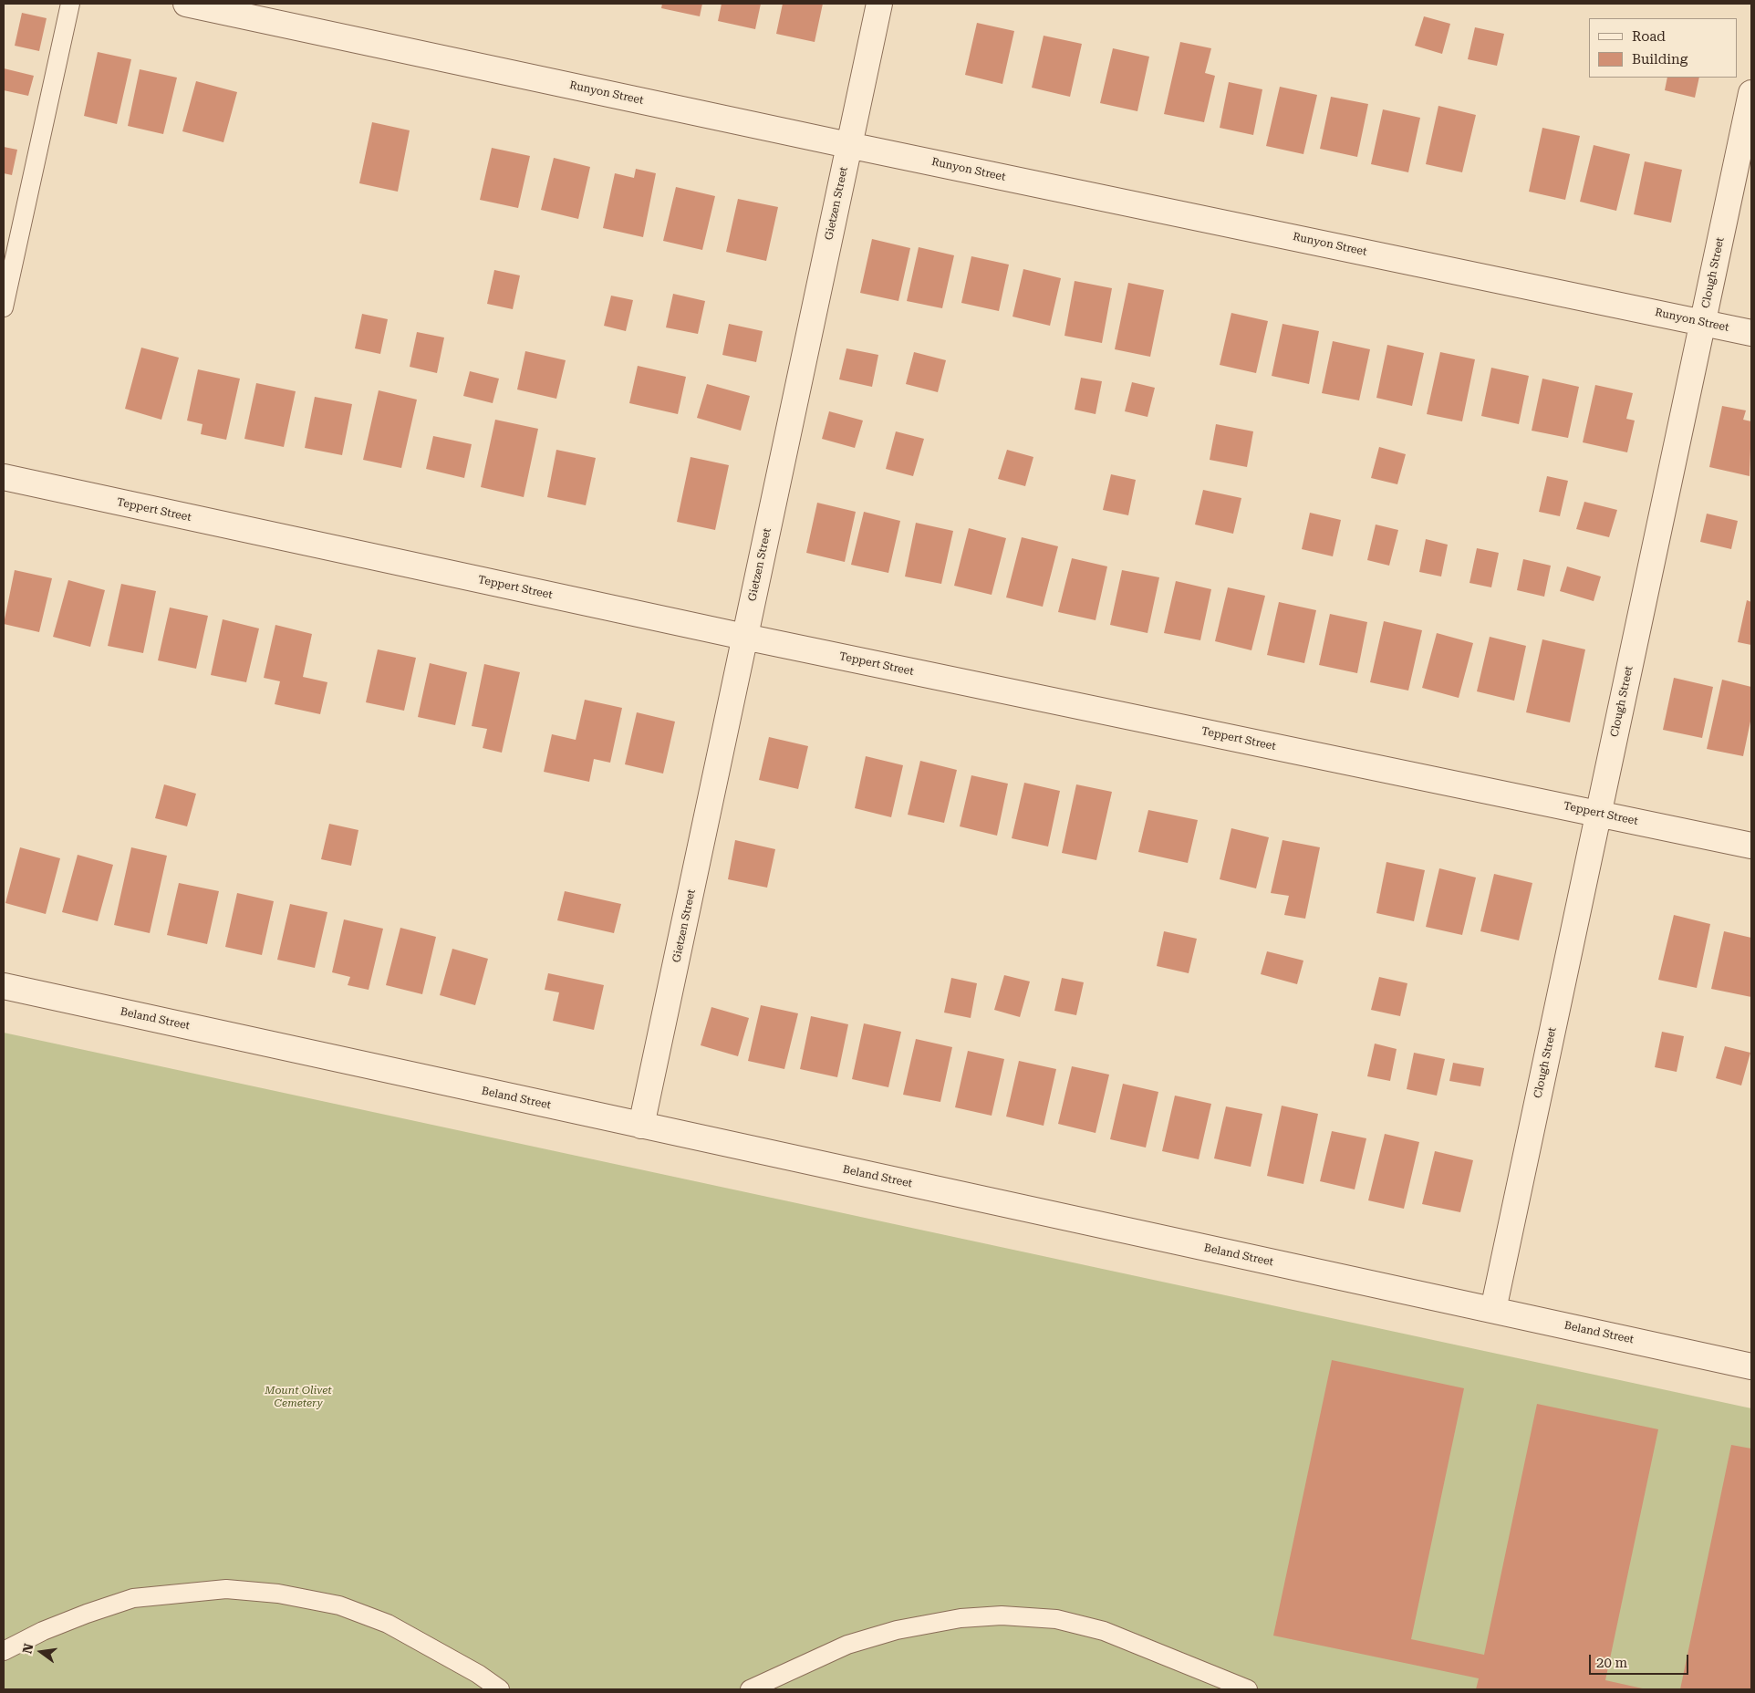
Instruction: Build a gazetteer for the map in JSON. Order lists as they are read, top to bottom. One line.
{"streets":{"street":["Runyon Street","Gietzen Street","Clough Street","Teppert Street","Beland Street"]},"crossings":[["Runyon Street","Gietzen Street"],["Runyon Street","Clough Street"],["Gietzen Street","Teppert Street"],["Gietzen Street","Beland Street"],["Clough Street","Teppert Street"],["Clough Street","Beland Street"]],"parks":["Mount Olivet Cemetery"],"legend":["Road","Building"],"scale_bar":"20 m","north":"left"}
